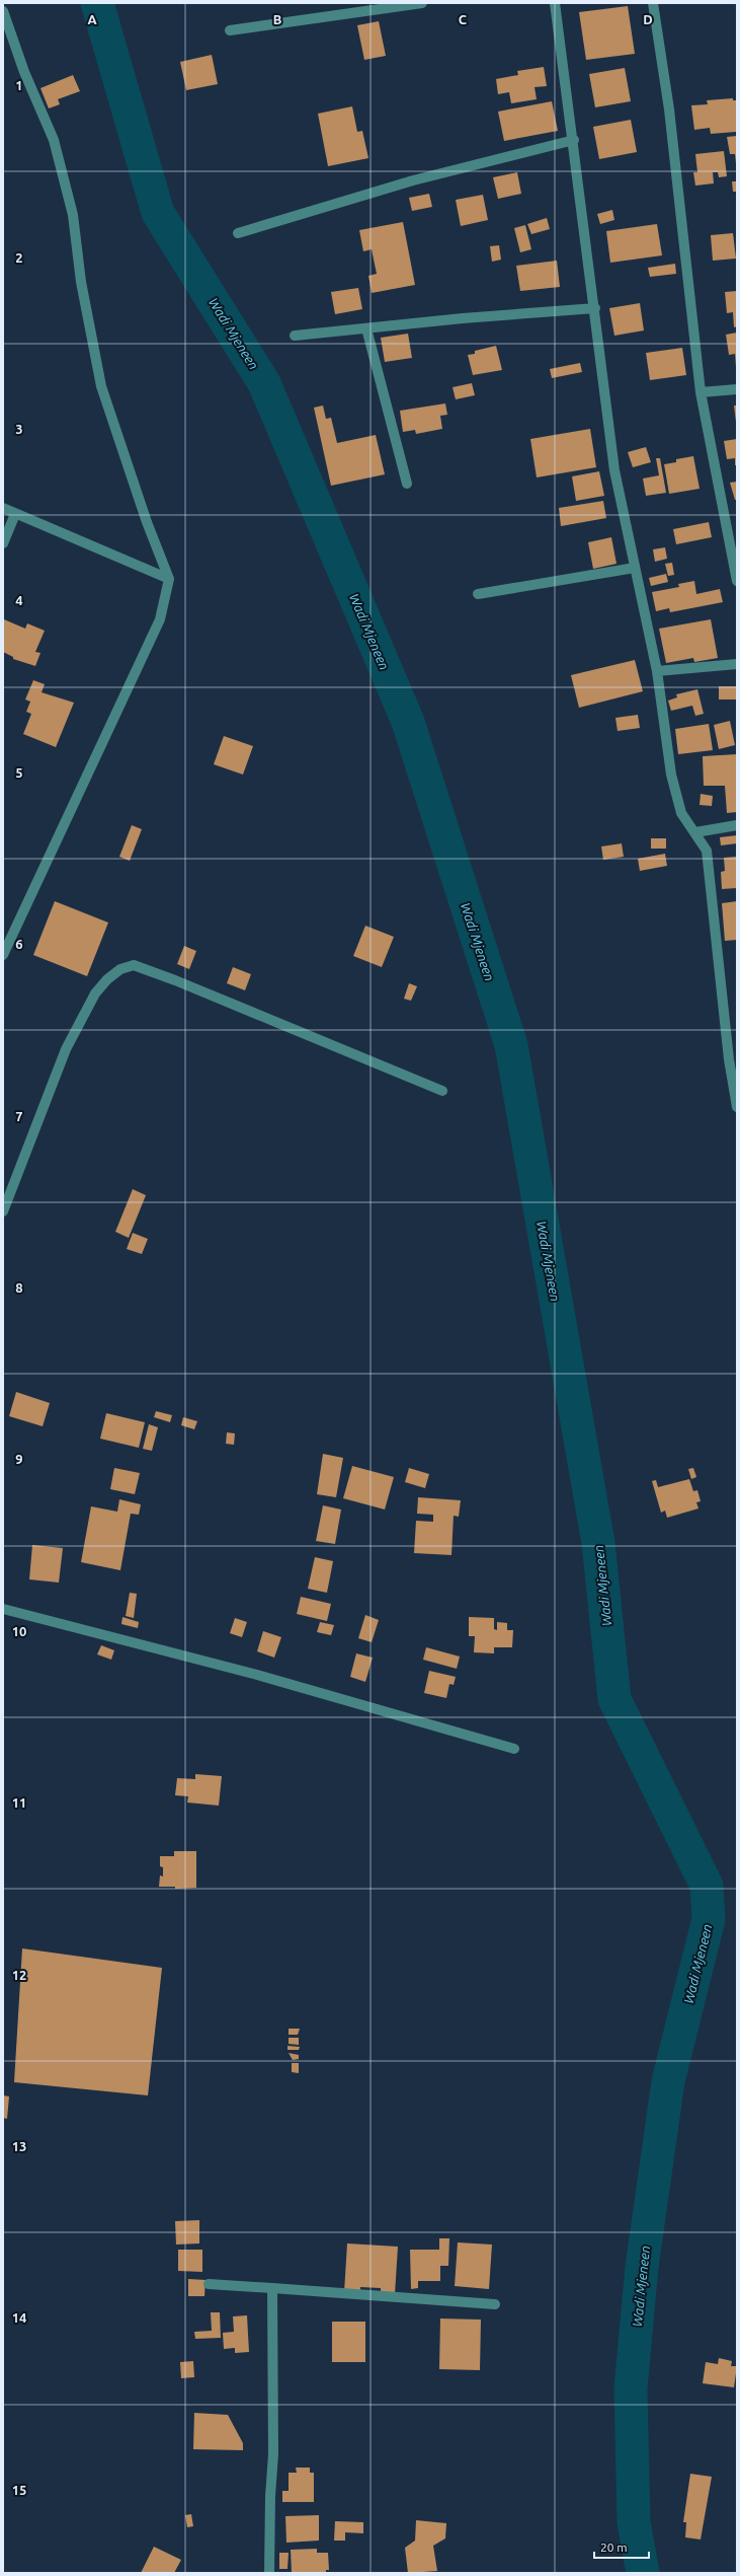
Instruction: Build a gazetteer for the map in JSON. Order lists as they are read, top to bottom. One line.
{"water":["Wadi Mjeneen"],"scale_bar":"20 m","grid":{"columns":["A","B","C","D"],"rows":["1","2","3","4","5","6","7","8","9","10","11","12","13","14","15"]}}
